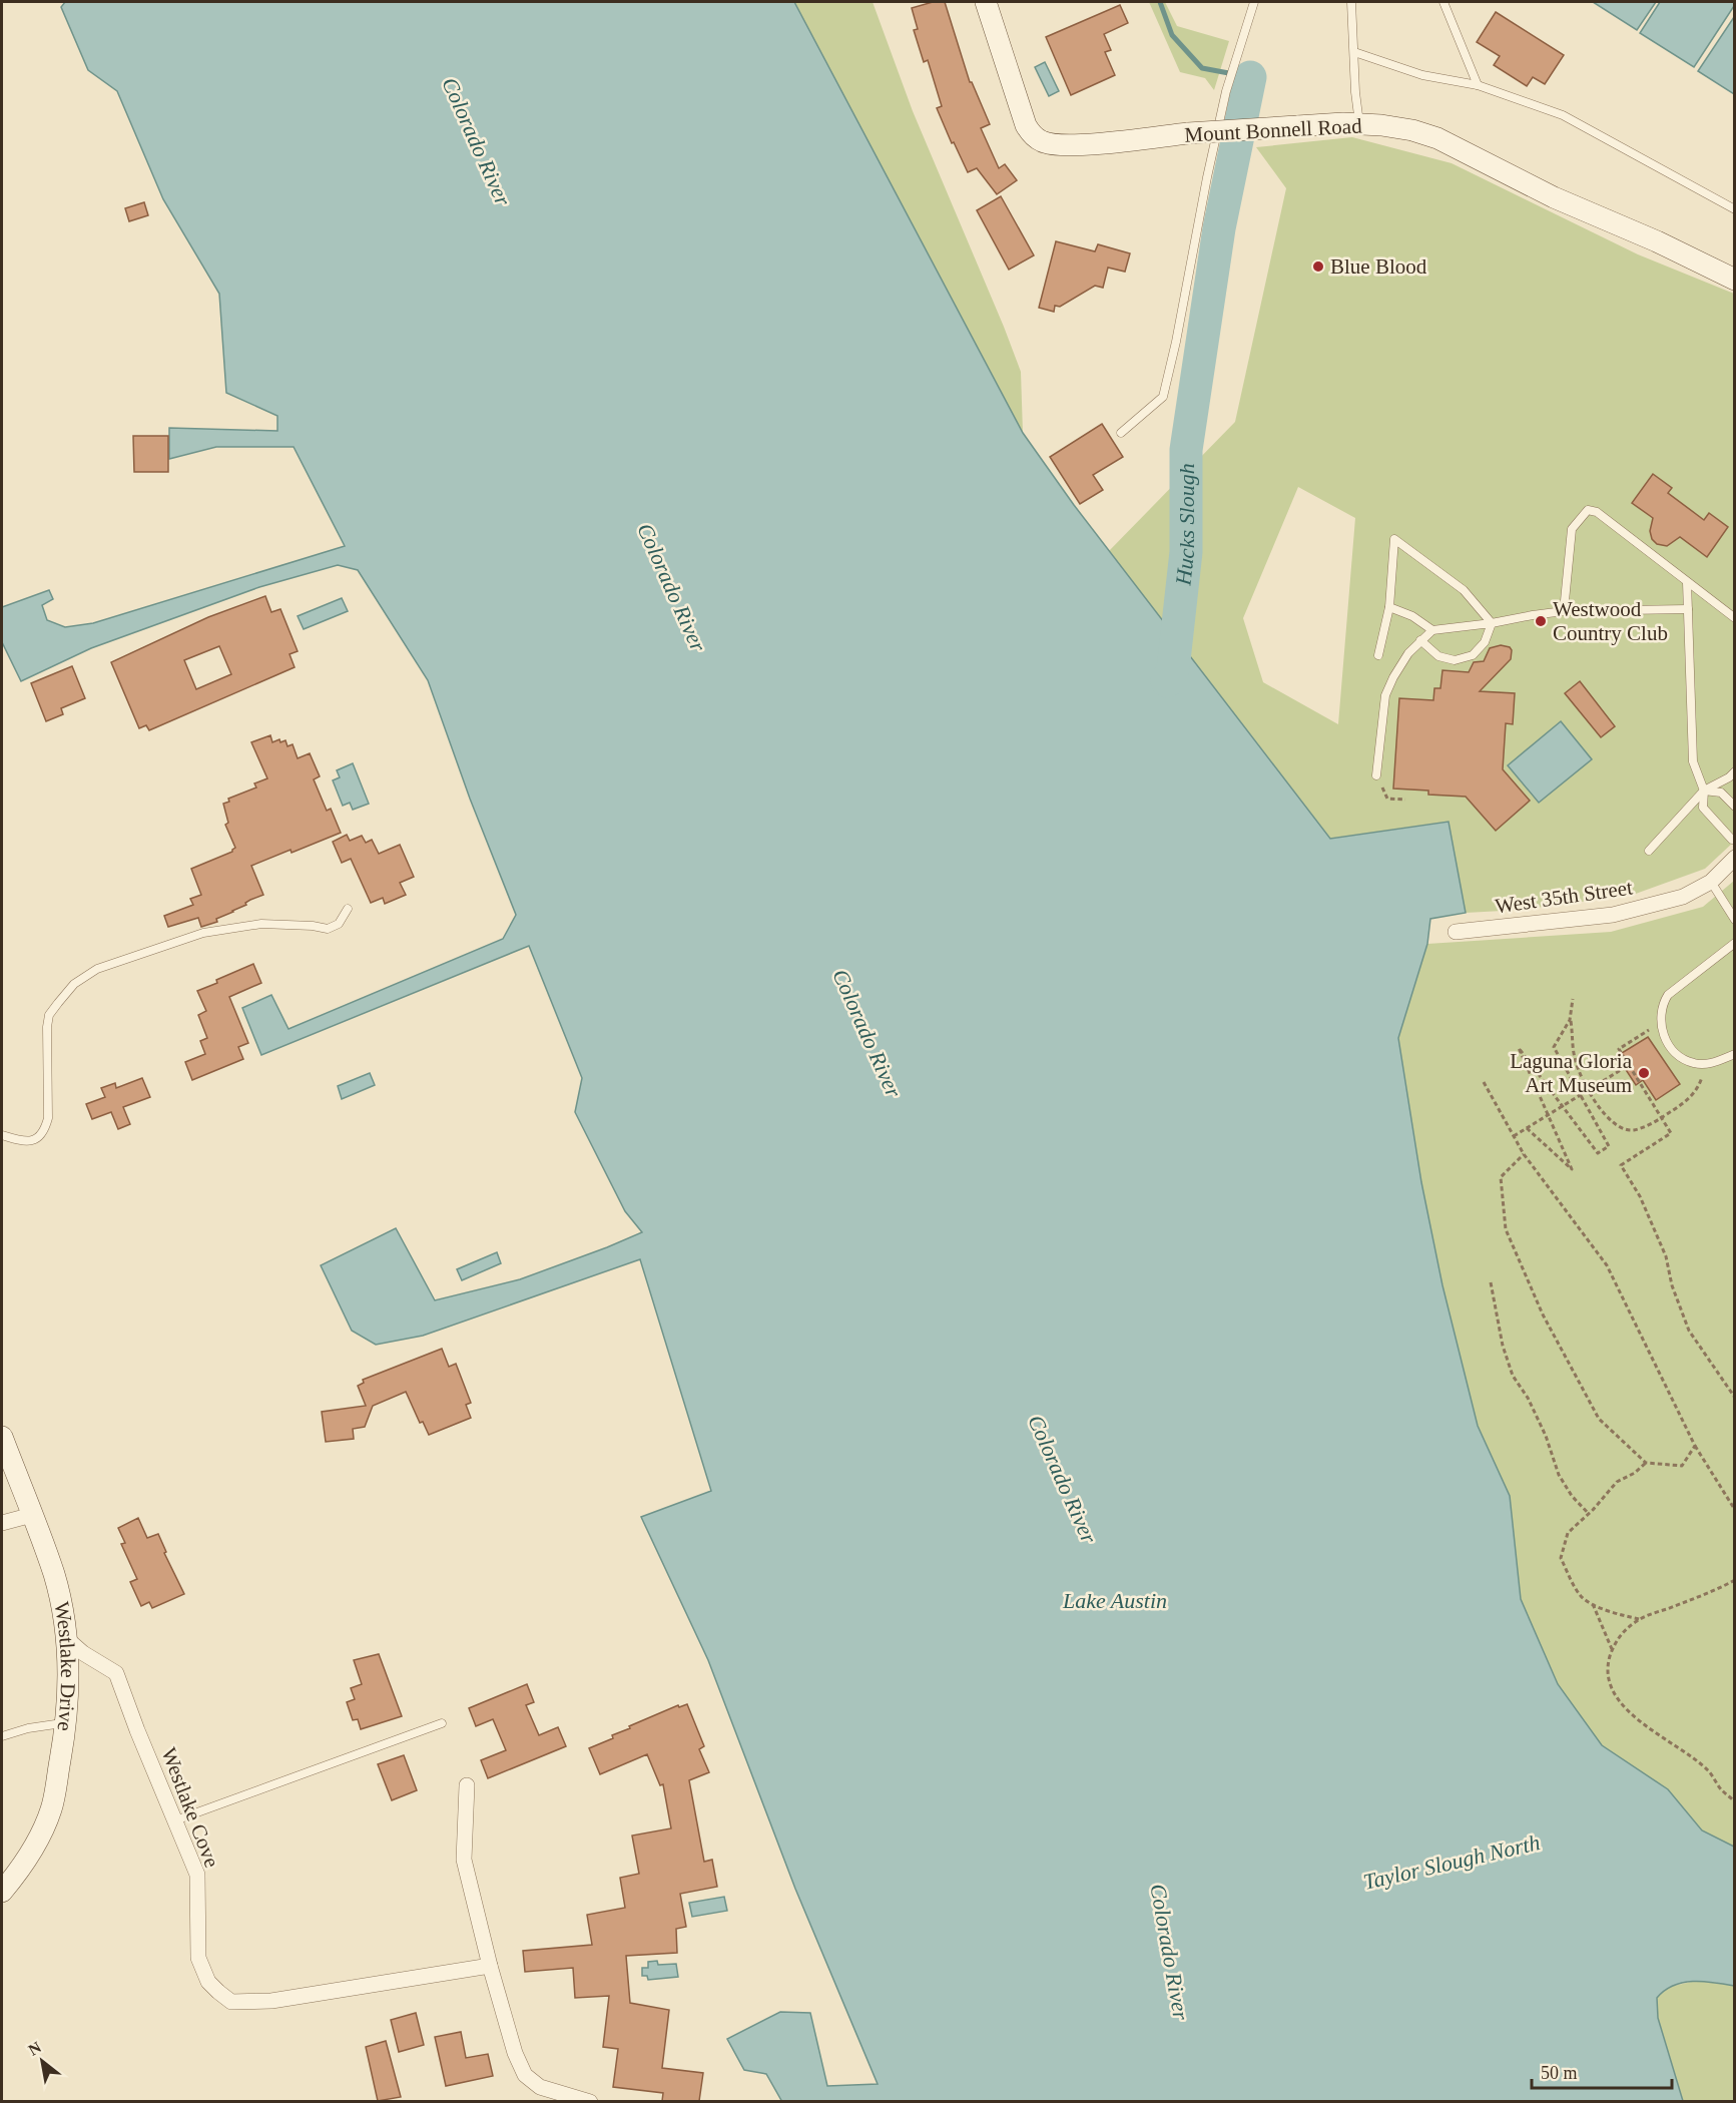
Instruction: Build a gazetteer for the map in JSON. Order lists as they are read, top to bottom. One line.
{"streets":{"street":["Mount Bonnell Road","West 35th Street","Westlake Drive","Westlake Cove"]},"crossings":[["Westlake Drive","Westlake Cove"]],"water":["Colorado River","Hucks Slough","Lake Austin","Taylor Slough North"],"places":["Blue Blood","Westwood Country Club","Laguna Gloria Art Museum"],"scale_bar":"50 m","north":"top left"}
